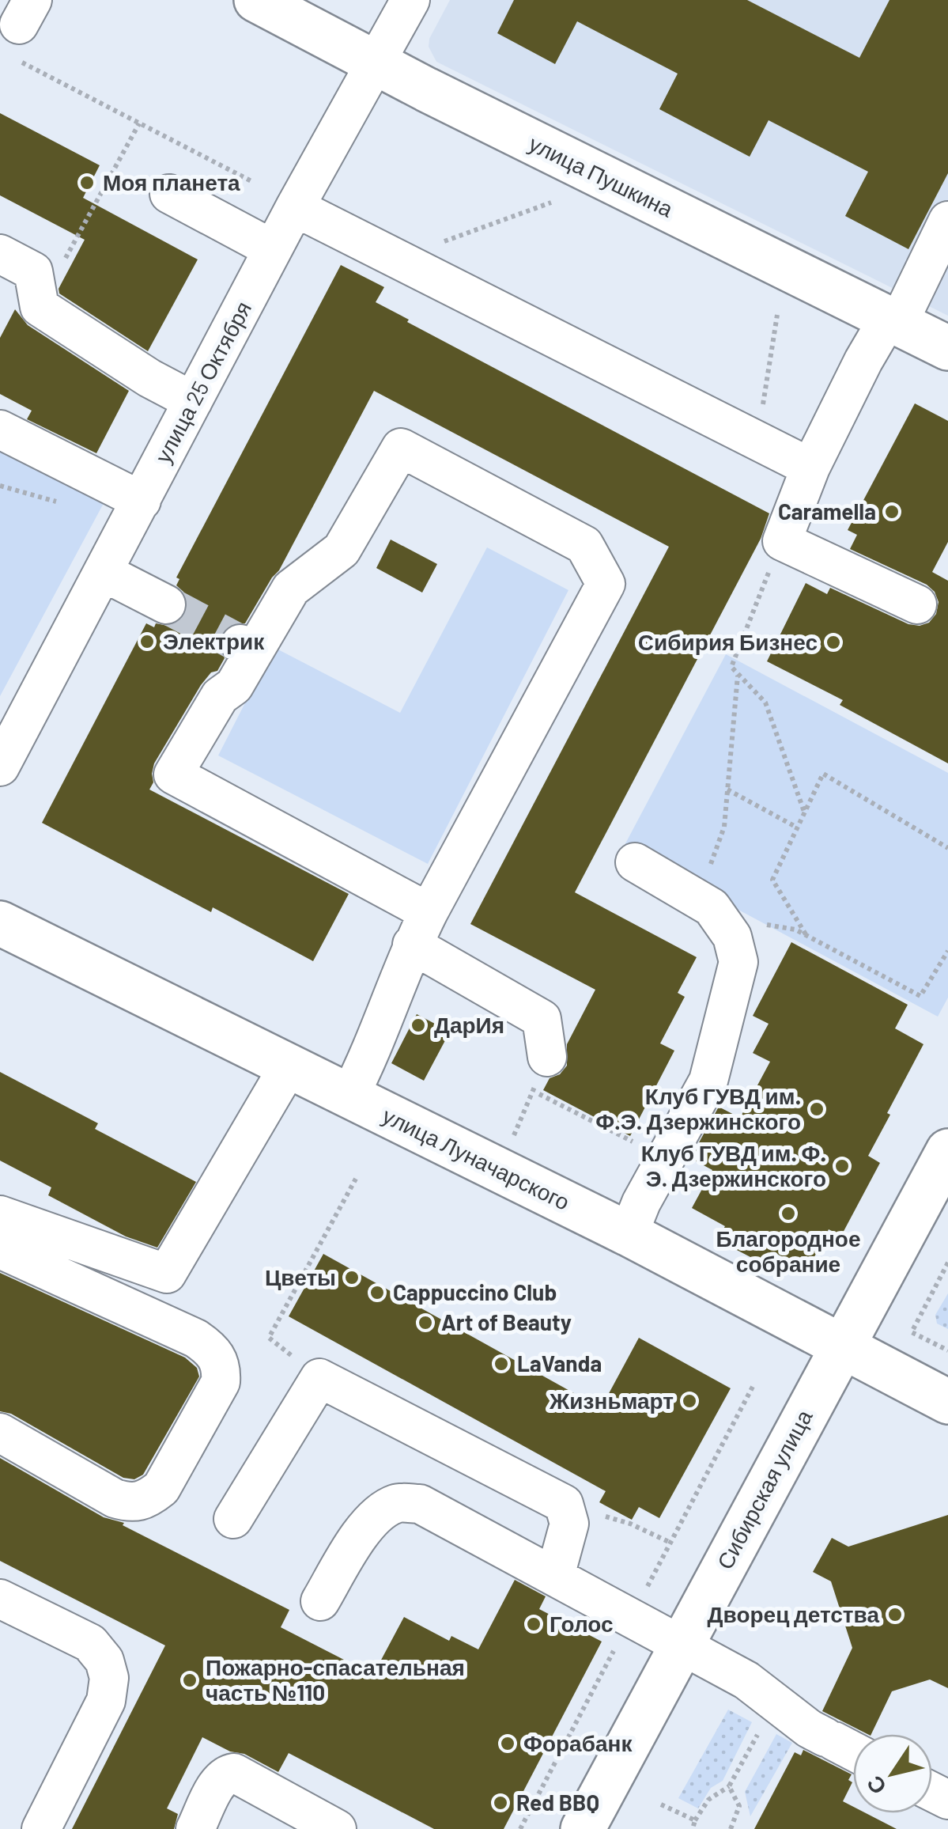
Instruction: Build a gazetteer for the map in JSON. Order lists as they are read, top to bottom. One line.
{"streets":{"main road":["улица Пушкина","улица Луначарского","Сибирская улица"],"street":["улица 25 Октября"]},"crossings":[["улица Пушкина","улица 25 Октября"],["улица Луначарского","Сибирская улица"]],"places":["Моя планета","Caramella","Электрик","Сибирия Бизнес","ДарИя","Клуб ГУВД им. Ф.Э. Дзержинского","Клуб ГУВД им. Ф. Э. Дзержинского","Благородное собрание","Цветы","Cappuccino Club","Art of Beauty","LaVanda","Жизньмарт","Дворец детства","Голос","Пожарно-спасательная часть №110","Форабанк","Red BBQ"],"north":"bottom left"}
